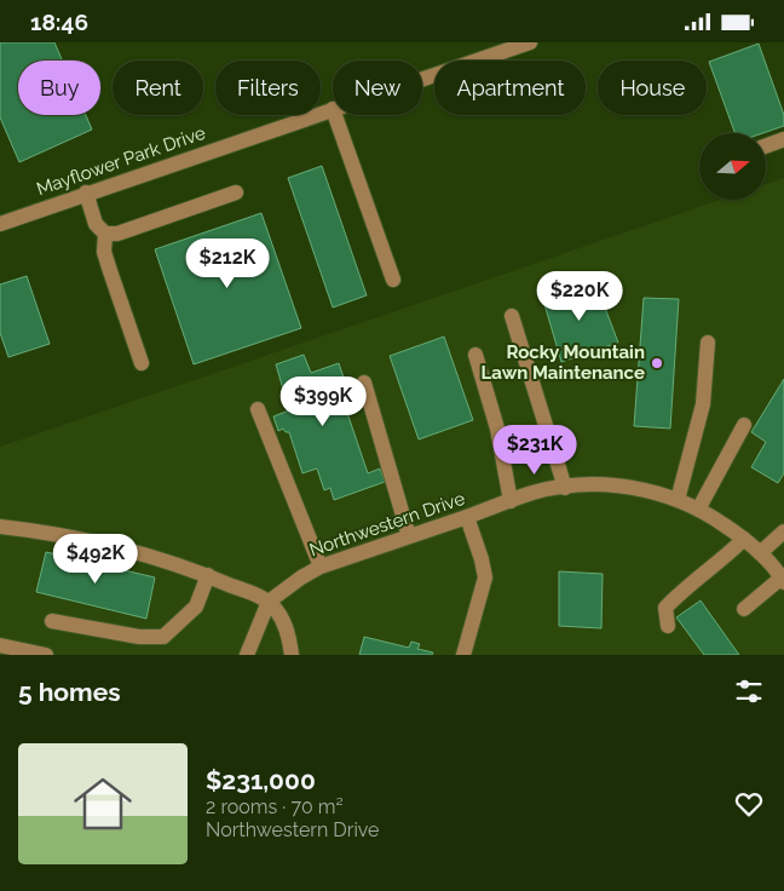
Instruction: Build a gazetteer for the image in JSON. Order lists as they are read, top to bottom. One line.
{"streets":{"street":["Mayflower Park Drive","Northwestern Drive"]},"places":["Rocky Mountain Lawn Maintenance"],"north":"right","page":{"status":"18:46","chip":["Buy","Rent","Filters","New","Apartment","House"],"price":["$212K","$220K","$399K","$231K","$492K"],"heading":"5 homes","list":[{"name":"$231,000","note":"2 rooms · 70 m² · Northwestern Drive"}]}}
